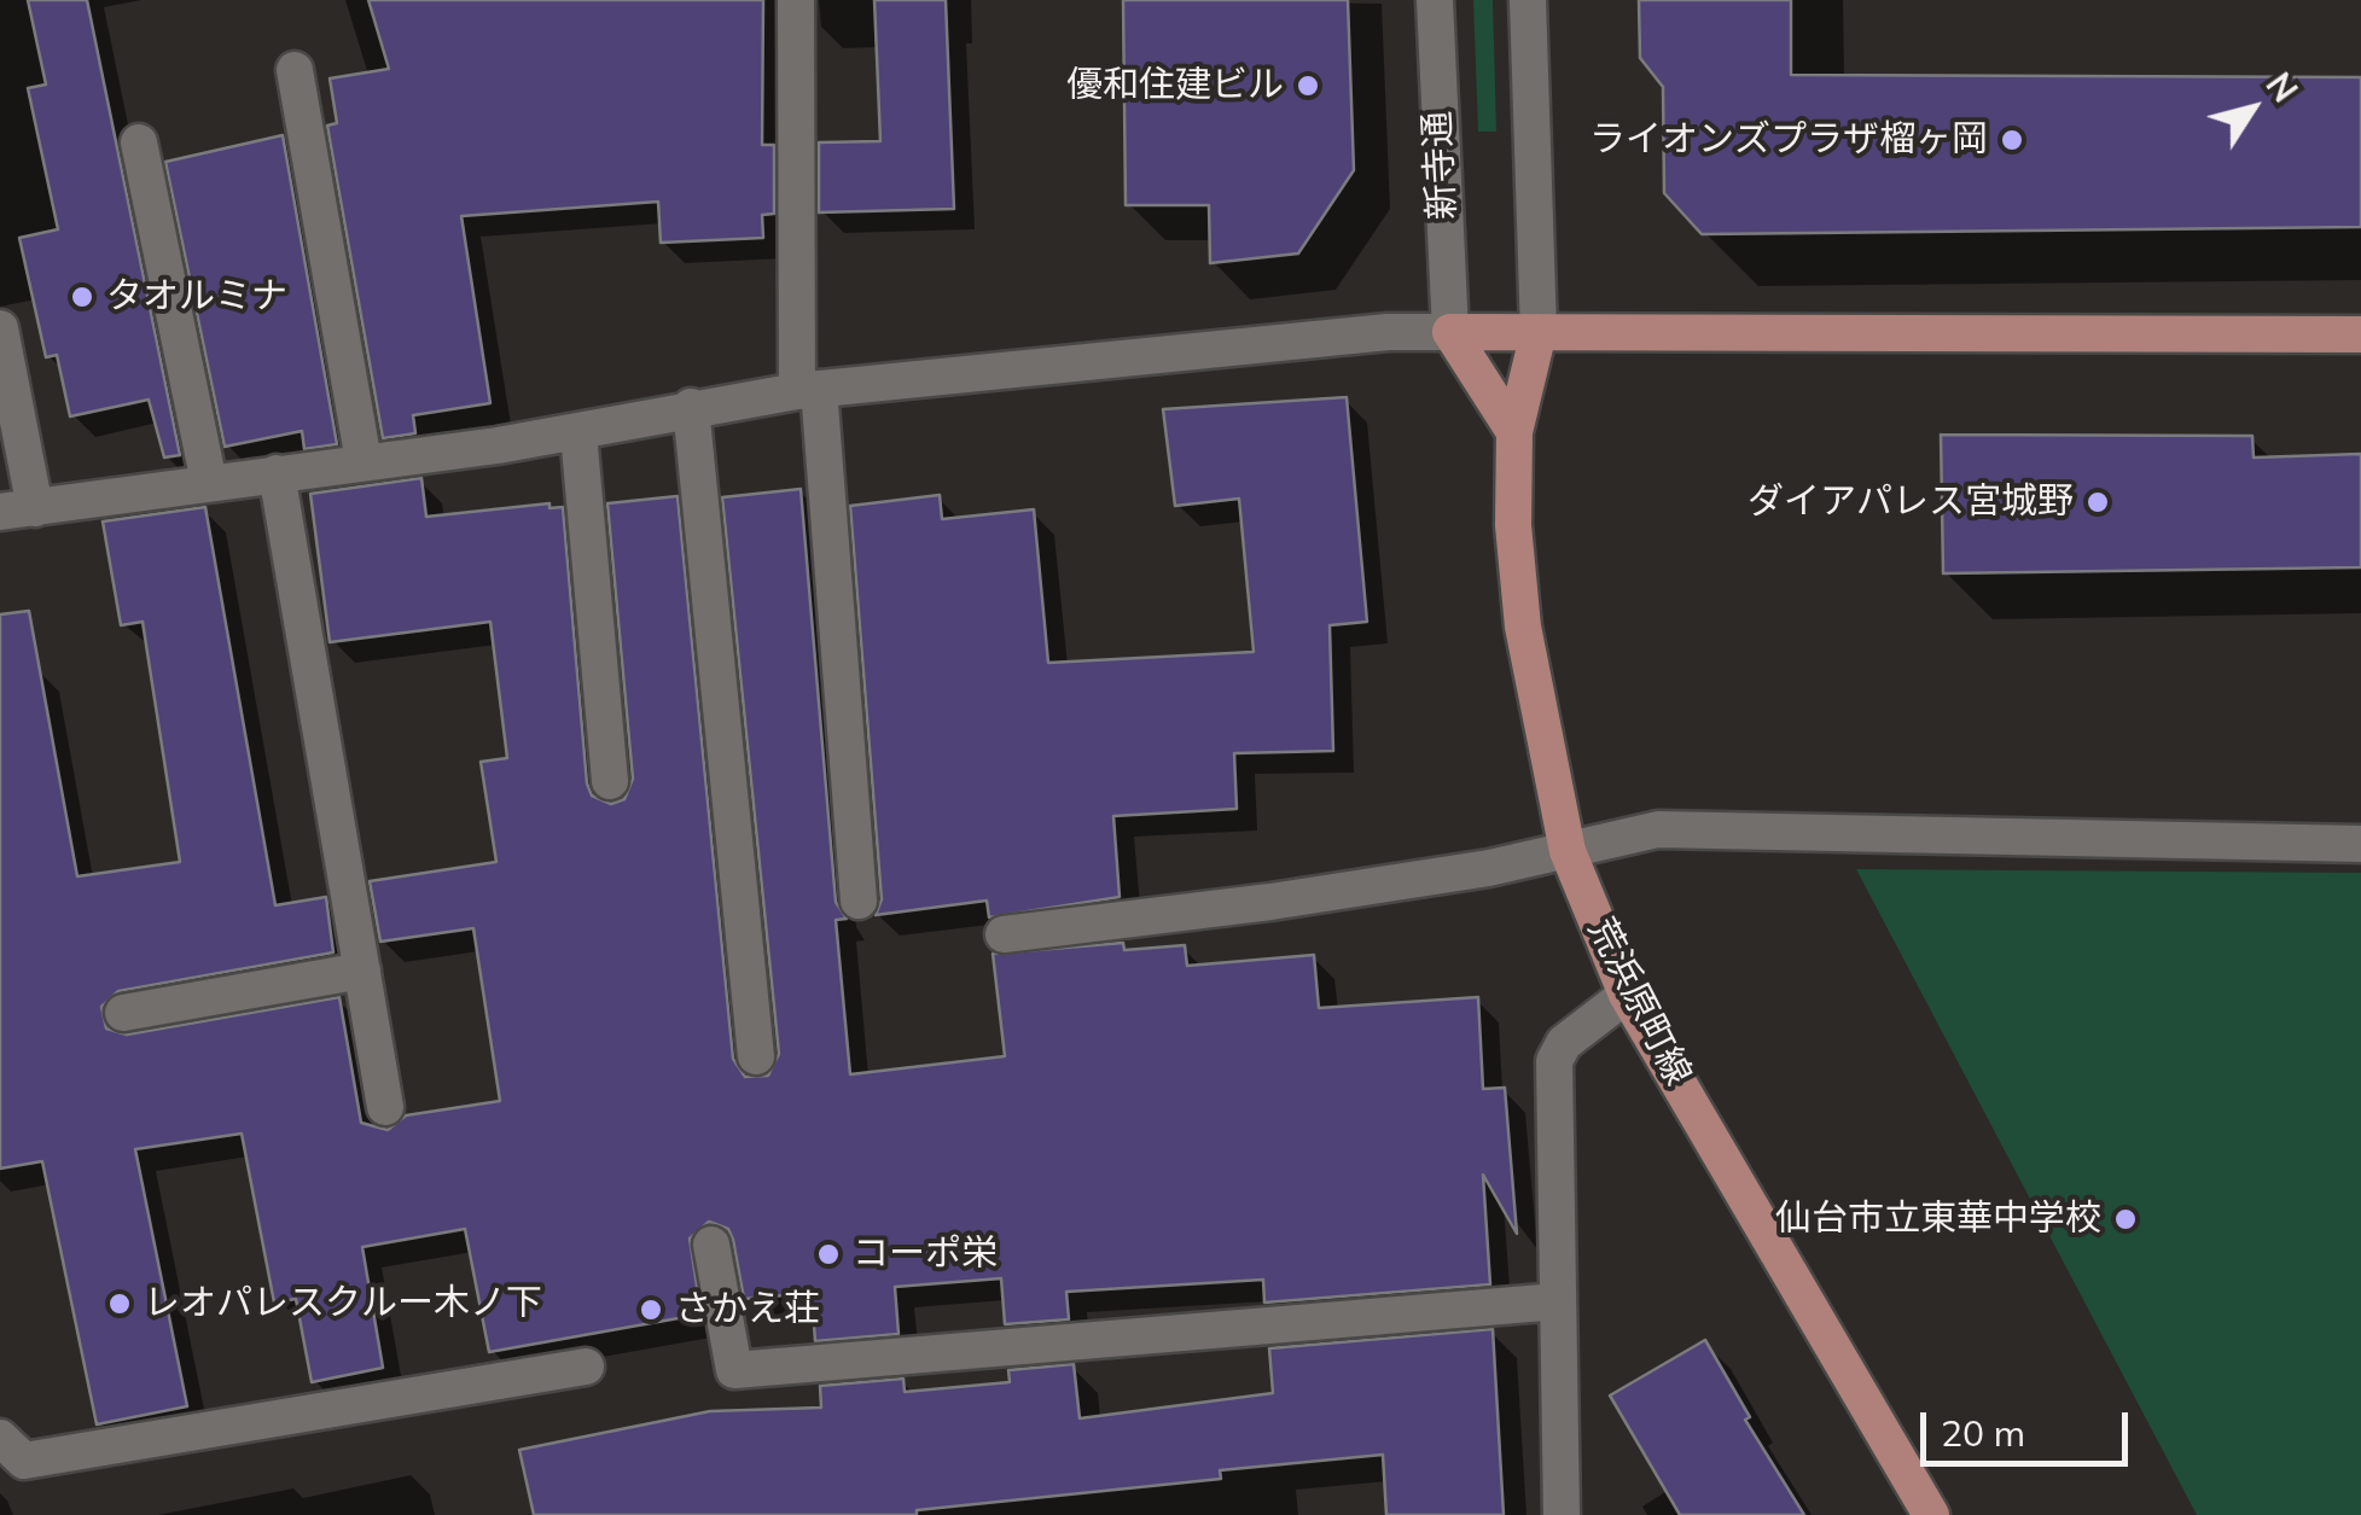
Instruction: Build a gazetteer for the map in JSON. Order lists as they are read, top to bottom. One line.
{"streets":{"main road":["荒浜原町線"],"street":["新寺通"]},"places":["優和住建ビル","ライオンズプラザ榴ヶ岡","タオルミナ","ダイアパレス宮城野","仙台市立東華中学校","コーポ栄","レオパレスクルー木ノ下","さかえ荘"],"scale_bar":"20 m","north":"top right"}
